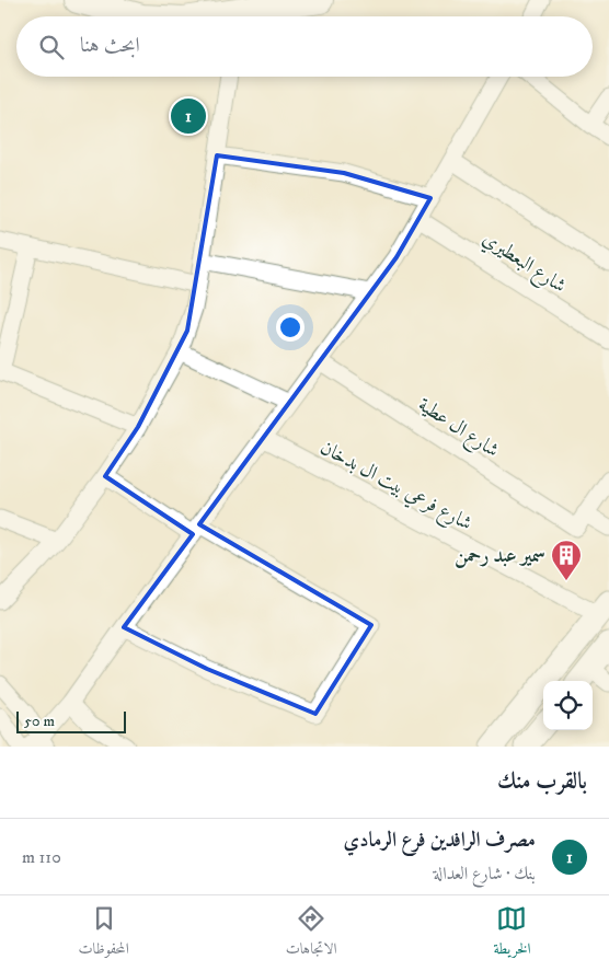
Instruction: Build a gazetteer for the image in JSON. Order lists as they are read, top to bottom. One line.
{"streets":{"street":["شارع البعطيري","شارع ال عطية","شارع فرعي بيت ال بدخان"]},"places":{"building":["سمير عبد رحمن"]},"scale_bar":"50 m","page":{"search":"ابحث هنا","pins":"1","scale":"50 m","heading":"بالقرب منك","list":[{"mark":"1","name":"مصرف الرافدين فرع الرمادي","note":"بنك · شارع العدالة","value":"110 m"}],"nav":["الخريطة","الاتجاهات","المحفوظات"]}}
